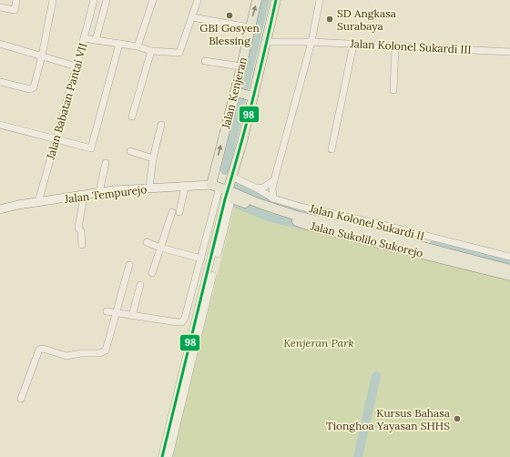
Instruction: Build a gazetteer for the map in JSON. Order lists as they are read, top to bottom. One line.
{"streets":{"main road":["Jalan Kenjeran","Jalan Tempurejo","Jalan Sukolilo Sukorejo"],"street":["Jalan Kolonel Sukardi III","Jalan Babatan Pantai VII","Jalan Kolonel Sukardi II"]},"crossings":[["Jalan Kolonel Sukardi III","Jalan Kenjeran"],["Jalan Kenjeran","Jalan Tempurejo"],["Jalan Kenjeran","Jalan Kolonel Sukardi II"],["Jalan Kenjeran","Jalan Sukolilo Sukorejo"],["Jalan Babatan Pantai VII","Jalan Tempurejo"],["Jalan Tempurejo","Jalan Sukolilo Sukorejo"]],"parks":["Kenjeran Park"],"places":["GBI Gosyen Blessing","SD Angkasa Surabaya","Kursus Bahasa Tionghoa Yayasan SHHS"],"lines":["transit line 98"]}
